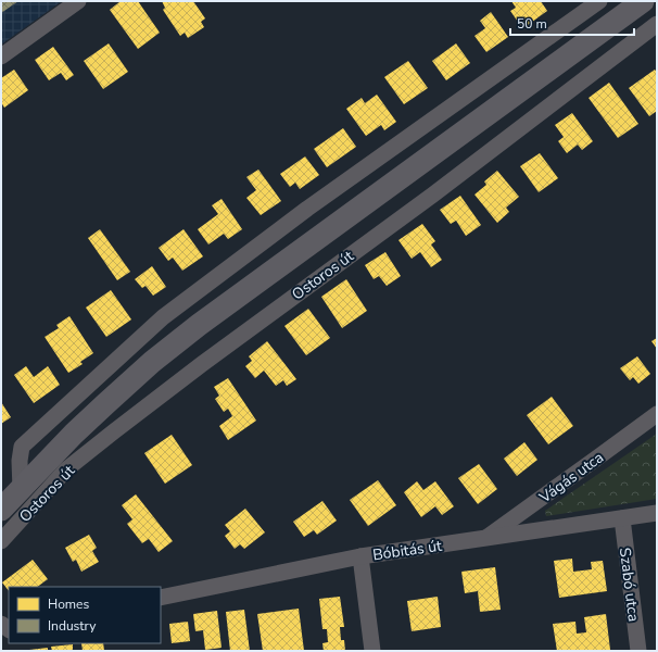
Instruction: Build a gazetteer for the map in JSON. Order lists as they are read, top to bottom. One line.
{"streets":{"main road":["Ostoros út"],"street":["Vágás utca","Bóbitás út","Szabó utca"]},"crossings":[["Vágás utca","Bóbitás út"],["Bóbitás út","Szabó utca"]],"legend":["Homes","Industry"],"scale_bar":"50 m"}
